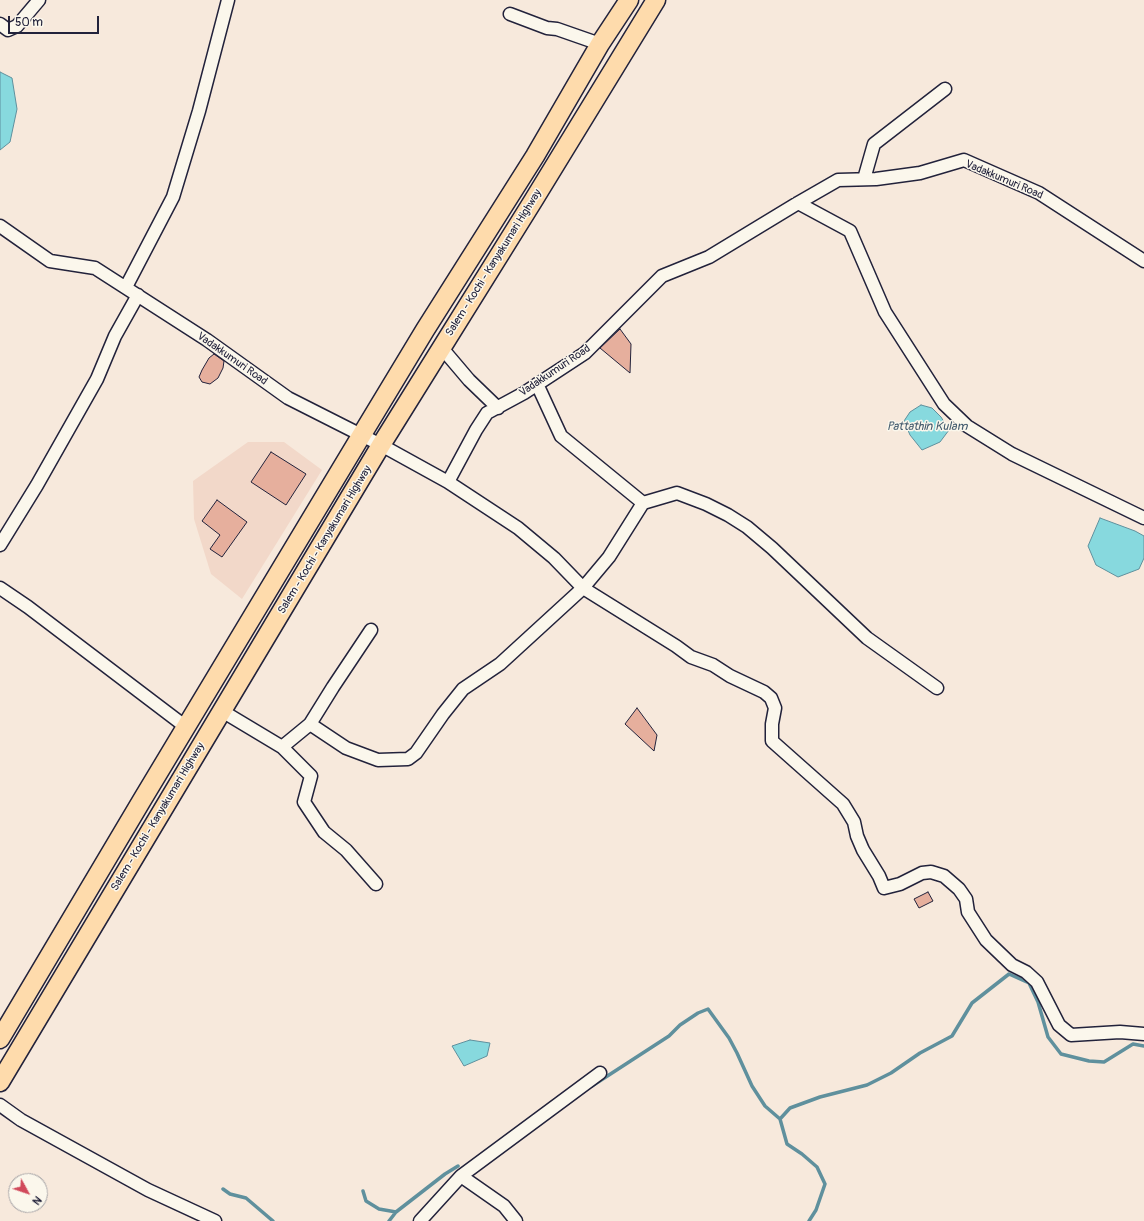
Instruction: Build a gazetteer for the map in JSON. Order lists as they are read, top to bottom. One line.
{"streets":{"highway":["Salem - Kochi - Kanyakumari Highway"],"street":["Vadakkumuri Road"]},"crossings":[["Vadakkumuri Road","Salem - Kochi - Kanyakumari Highway"]],"water":["Pattathin Kulam"],"scale_bar":"50 m","north":"bottom right"}
